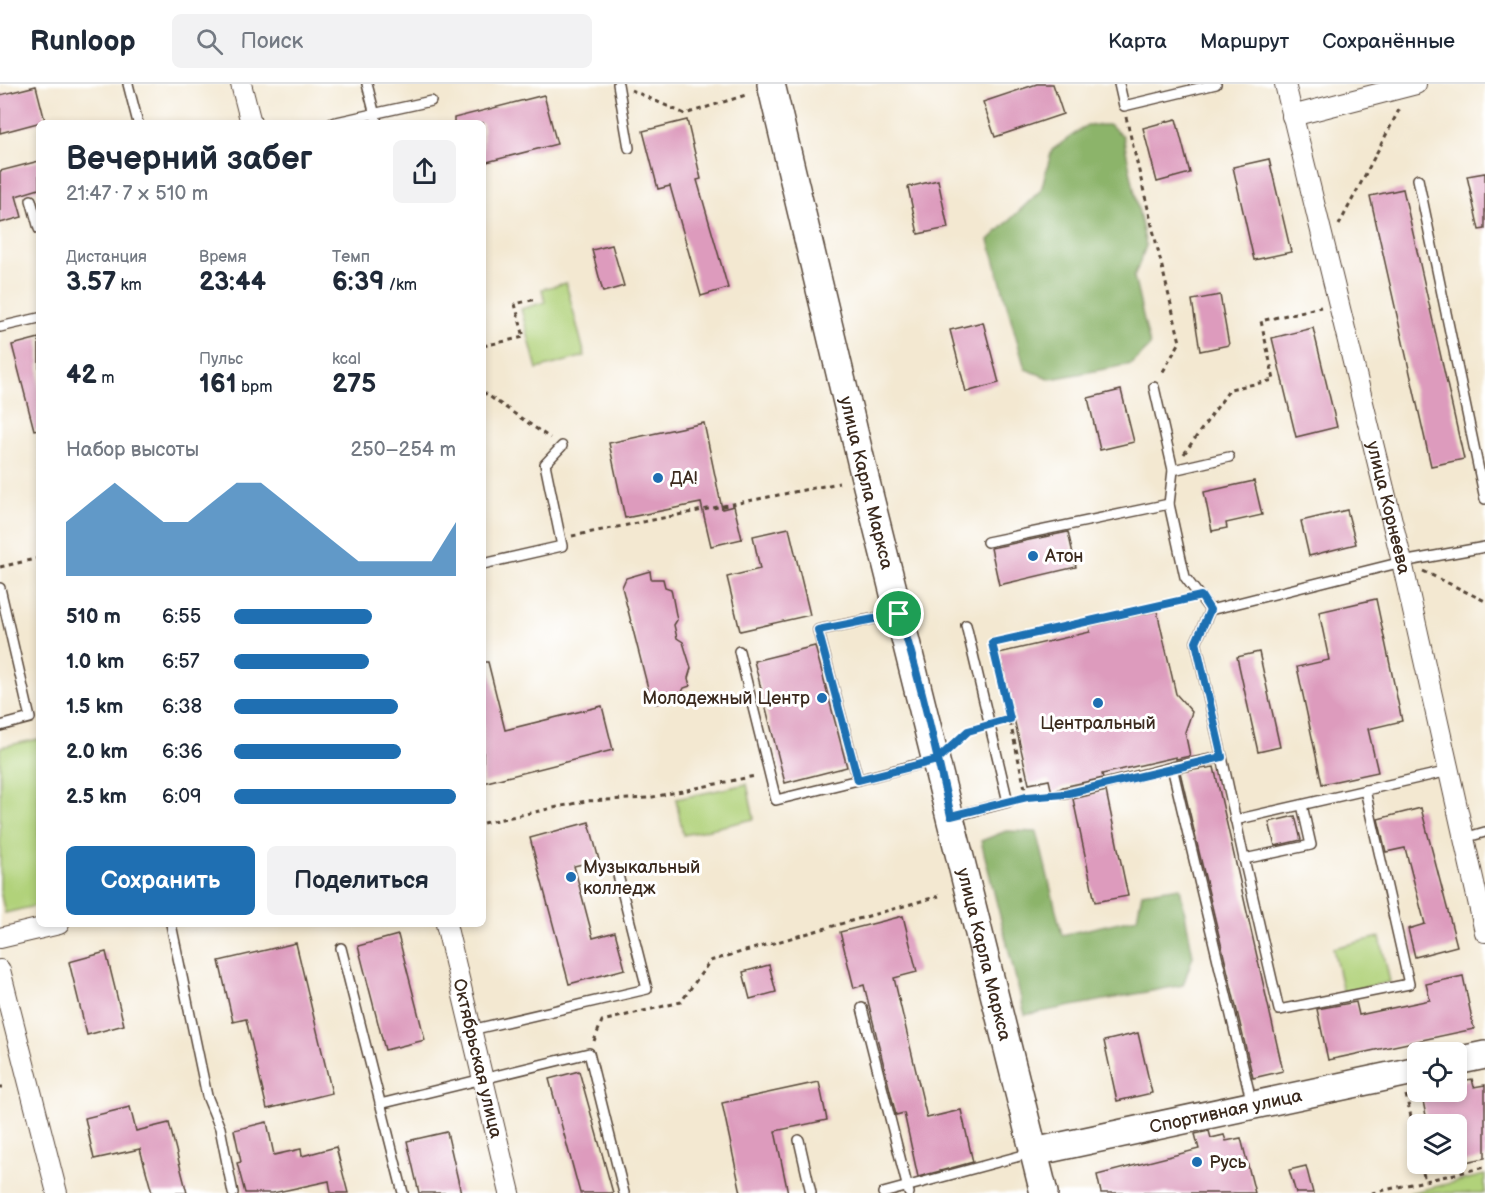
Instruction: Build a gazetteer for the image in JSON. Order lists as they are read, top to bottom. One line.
{"streets":{"main road":["улица Карла Маркса","Спортивная улица"],"street":["улица Корнеева","Октябрьская улица"]},"crossings":[["улица Карла Маркса","Спортивная улица"]],"places":["ДА!","Атон","Молодежный Центр","Центральный","Музыкальный колледж","Русь"],"page":{"header":"Runloop","search":"Поиск","nav":["Карта","Маршрут","Сохранённые"],"heading":["Вечерний забег","21:47 · 7 × 510 m"],"stats":[["Дистанция","3.57 km"],["Время","23:44"],["Темп","6:39 /km"],["42 m"],["Пульс","161 bpm"],["kcal","275"]],"chart":["Набор высоты","250–254 m"],"list":[{"name":"510 m","note":"6:55"},{"name":"1.0 km","note":"6:57"},{"name":"1.5 km","note":"6:38"},{"name":"2.0 km","note":"6:36"},{"name":"2.5 km","note":"6:09"}],"buttons":["Сохранить","Поделиться"]}}
